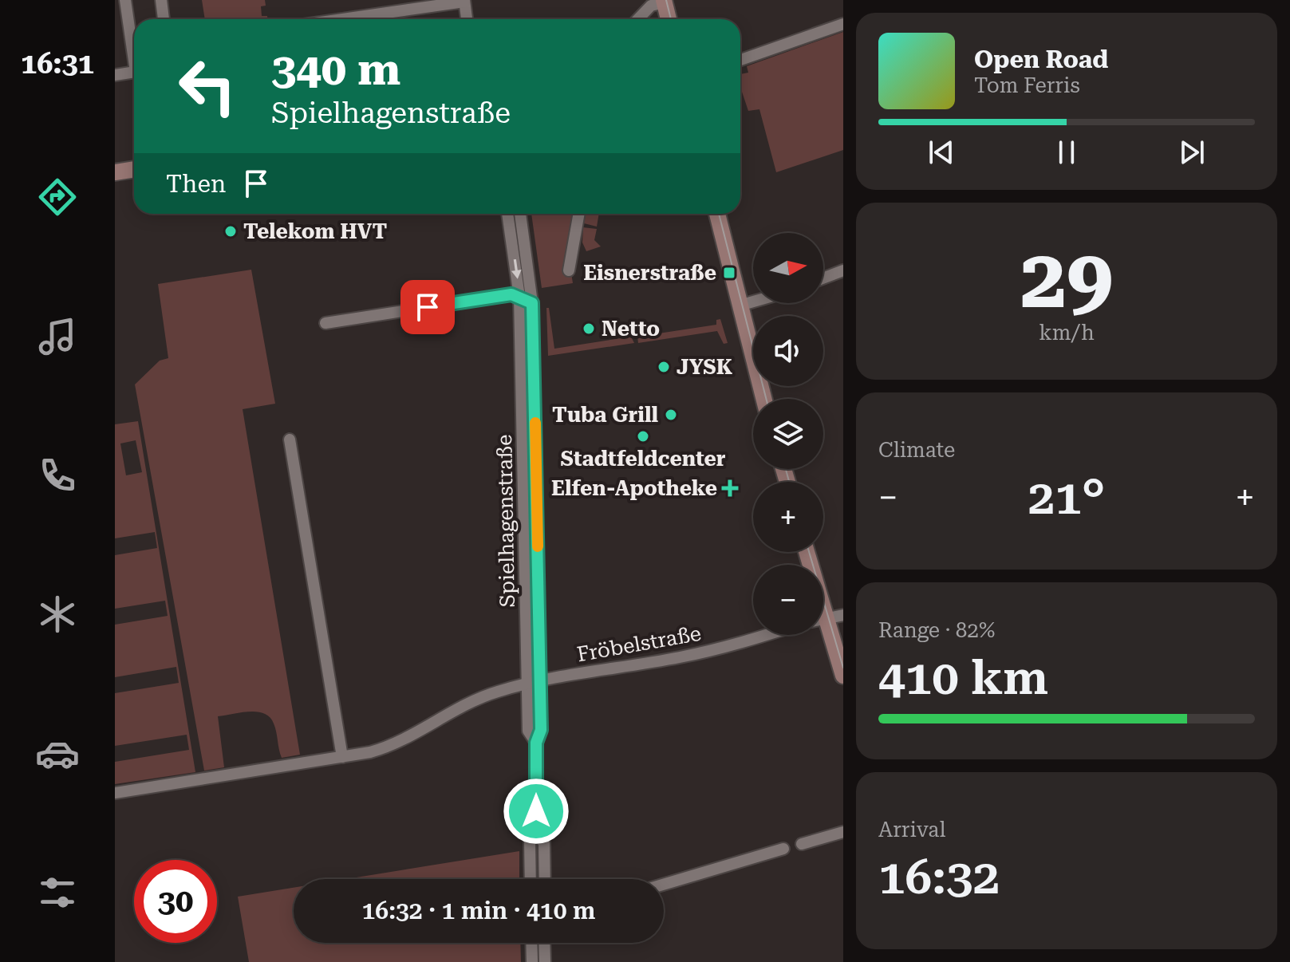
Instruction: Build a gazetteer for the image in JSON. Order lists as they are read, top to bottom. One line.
{"streets":{"street":["Spielhagenstraße","Fröbelstraße"]},"crossings":[["Spielhagenstraße","Fröbelstraße"]],"places":{"other":["Telekom HVT","Netto","JYSK","Tuba Grill","Stadtfeldcenter"],"transit":["Eisnerstraße"],"health":["Elfen-Apotheke"]},"north":"right","page":{"tabs":"16:31","turn":["340 m","Spielhagenstraße"],"song":["Open Road","Tom Ferris"],"then":"Then","tile":[["29","km/h"],"Climate",["Range · 82%","410 km"],["Arrival","16:32"]],"map_buttons":["+","−"],"heat":["−","21°","+"],"limit":"30","trip":"16:32 · 1 min · 410 m"}}
